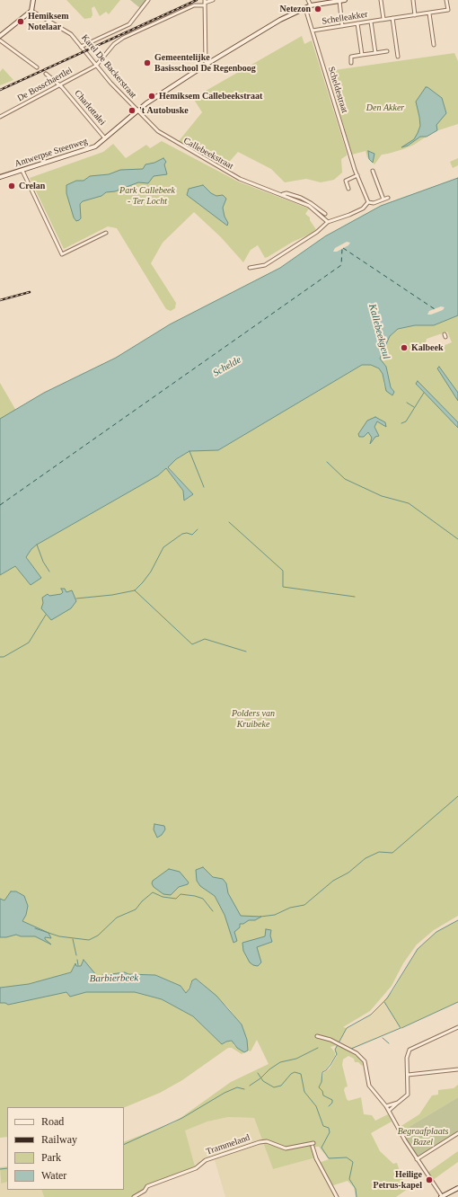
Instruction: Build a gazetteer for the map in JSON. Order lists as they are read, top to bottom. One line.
{"streets":{"main road":["Antwerpse Steenweg"],"street":["Schelleakker","Karel De Backerstraat","De Bosschaertlei","Scheldestraat","Charlottalei","Callebeekstraat","Trammeland"]},"crossings":[["Schelleakker","Scheldestraat"],["Karel De Backerstraat","De Bosschaertlei"],["Karel De Backerstraat","Antwerpse Steenweg"],["Karel De Backerstraat","Callebeekstraat"],["De Bosschaertlei","Charlottalei"],["Scheldestraat","Antwerpse Steenweg"],["Charlottalei","Antwerpse Steenweg"],["Antwerpse Steenweg","Callebeekstraat"]],"water":["Kallebeekgeul","Schelde","Barbierbeek"],"parks":["Den Akker","Park Callebeek - Ter Locht","Polders van Kruibeke","Begraafplaats Bazel"],"places":["Netezon","Hemiksem Notelaar","Gemeentelijke Basisschool De Regenboog","Hemiksem Callebeekstraat","'t Autobuske","Crelan","Kalbeek","Heilige Petrus-kapel"],"legend":["Road","Railway","Park","Water"]}
